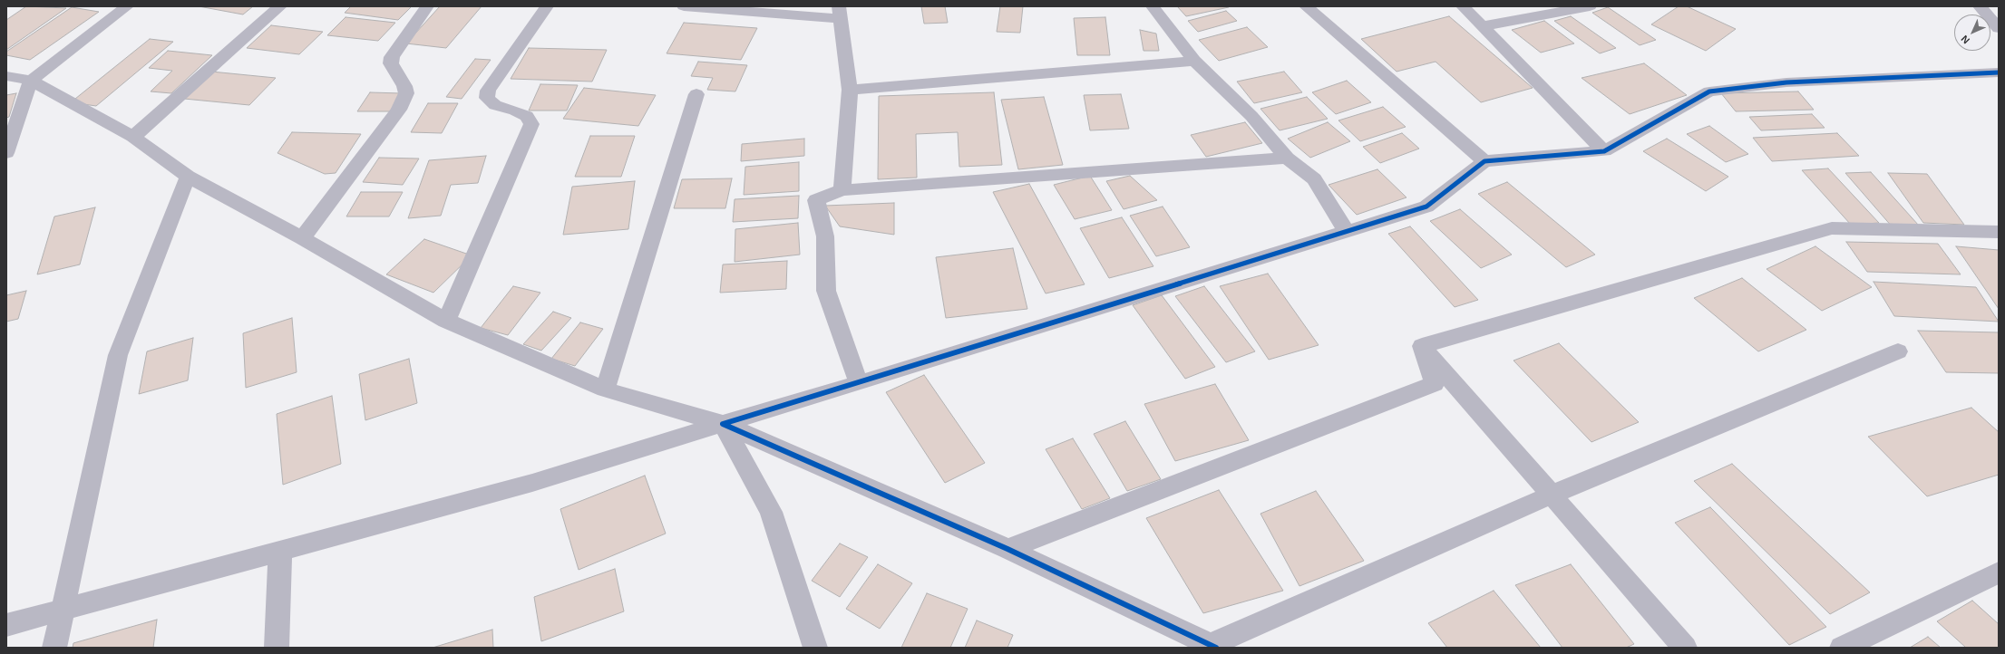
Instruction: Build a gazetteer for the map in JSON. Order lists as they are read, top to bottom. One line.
{"north":"bottom left"}
